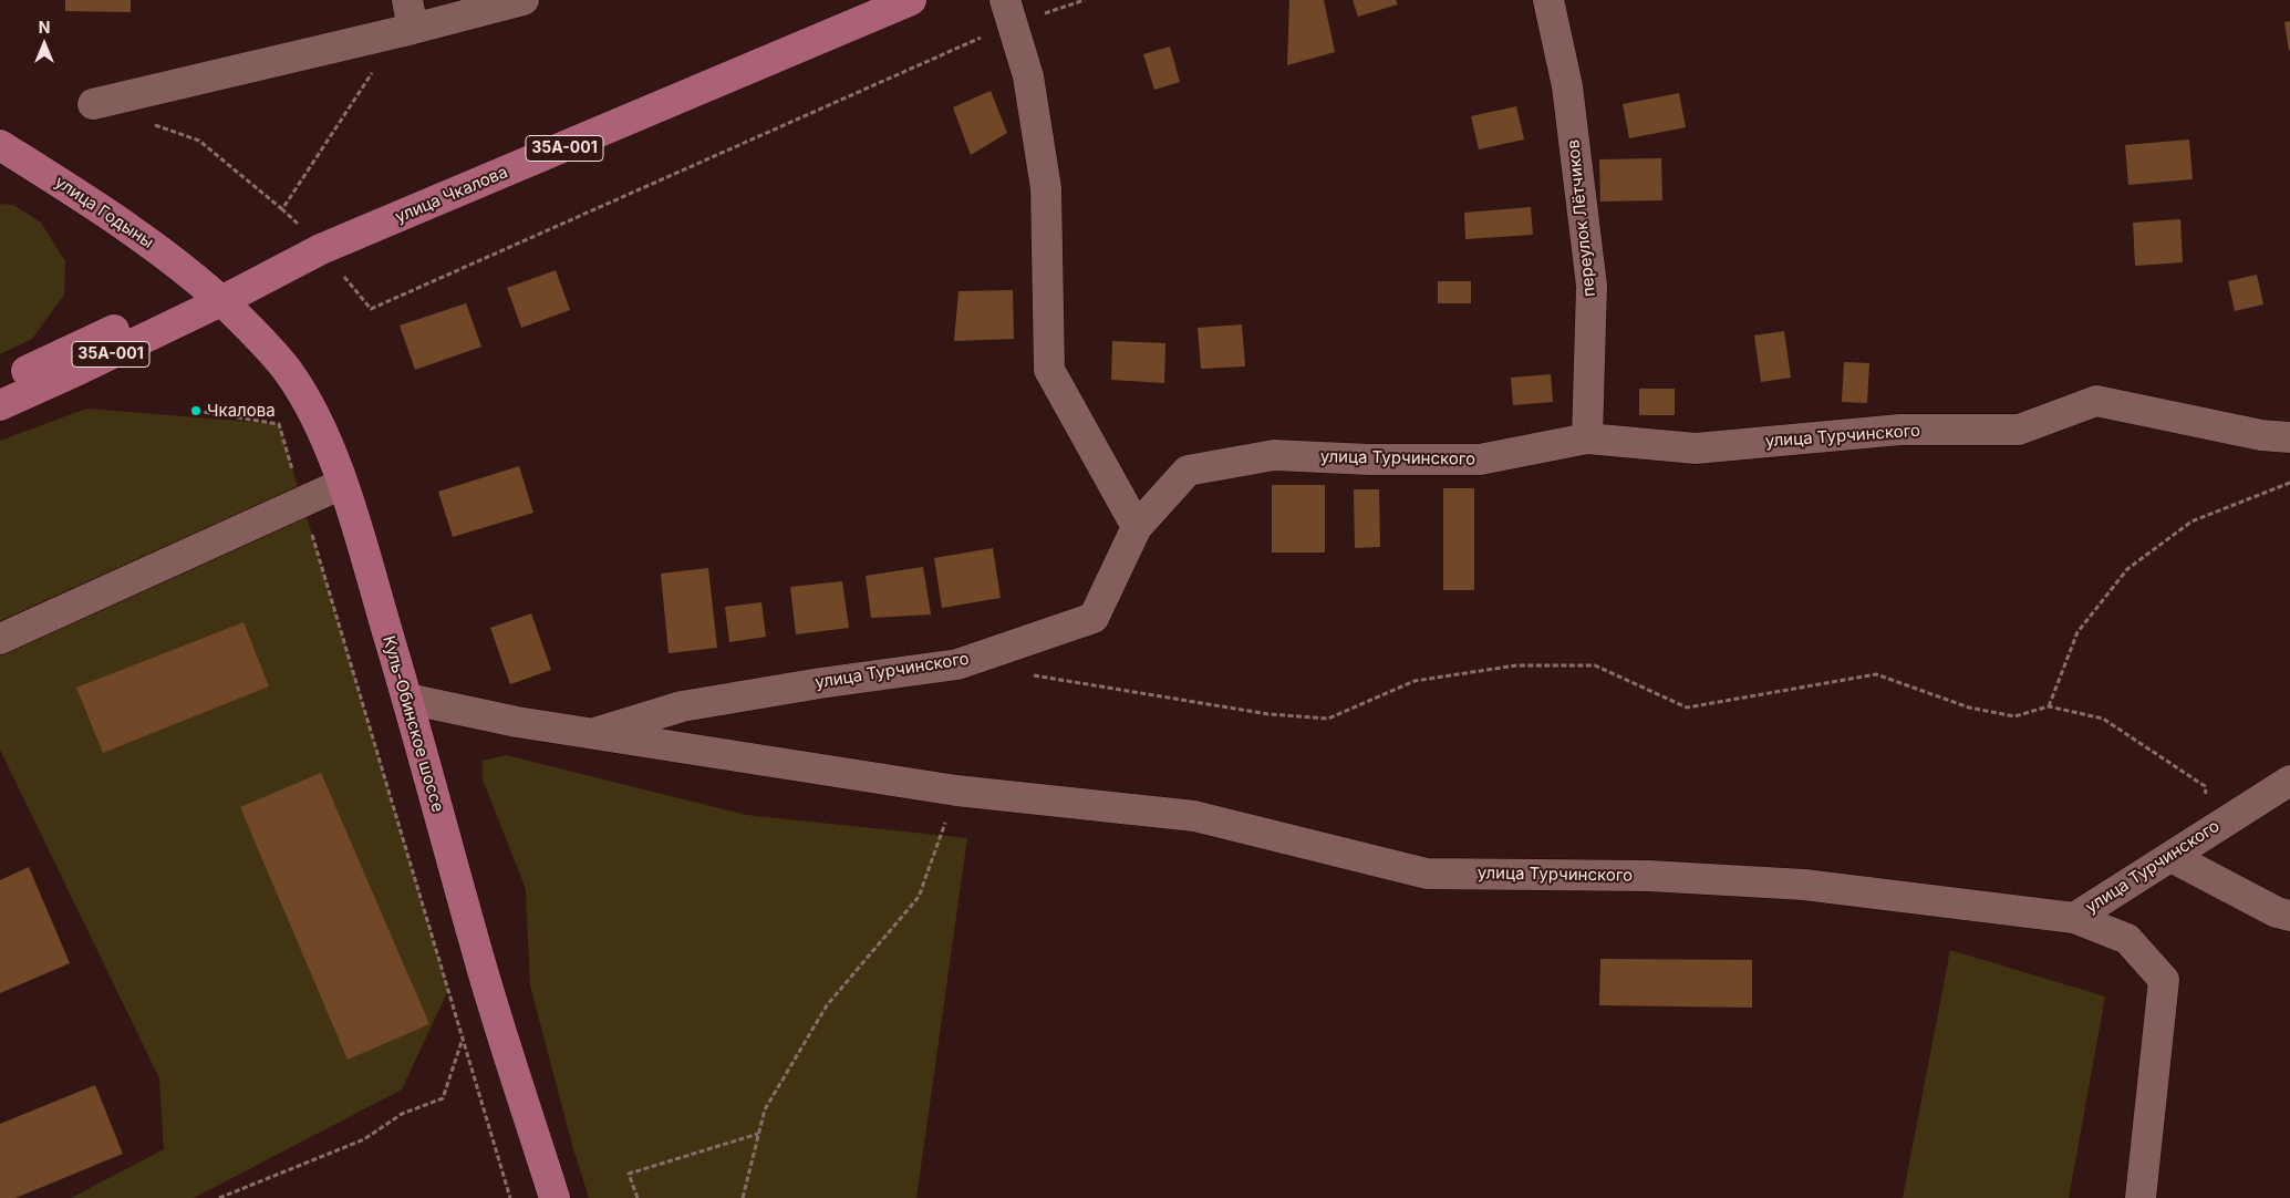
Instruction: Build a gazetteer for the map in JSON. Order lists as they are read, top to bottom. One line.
{"streets":{"main road":["35А-001","улица Чкалова","улица Годыны","Куль-Обинское шоссе"],"street":["переулок Лётчиков","улица Турчинского"]},"crossings":[["улица Чкалова","улица Годыны"],["улица Чкалова","Куль-Обинское шоссе"],["улица Годыны","Куль-Обинское шоссе"],["переулок Лётчиков","улица Турчинского"],["улица Турчинского","Куль-Обинское шоссе"]],"places":["Чкалова"],"north":"top"}
